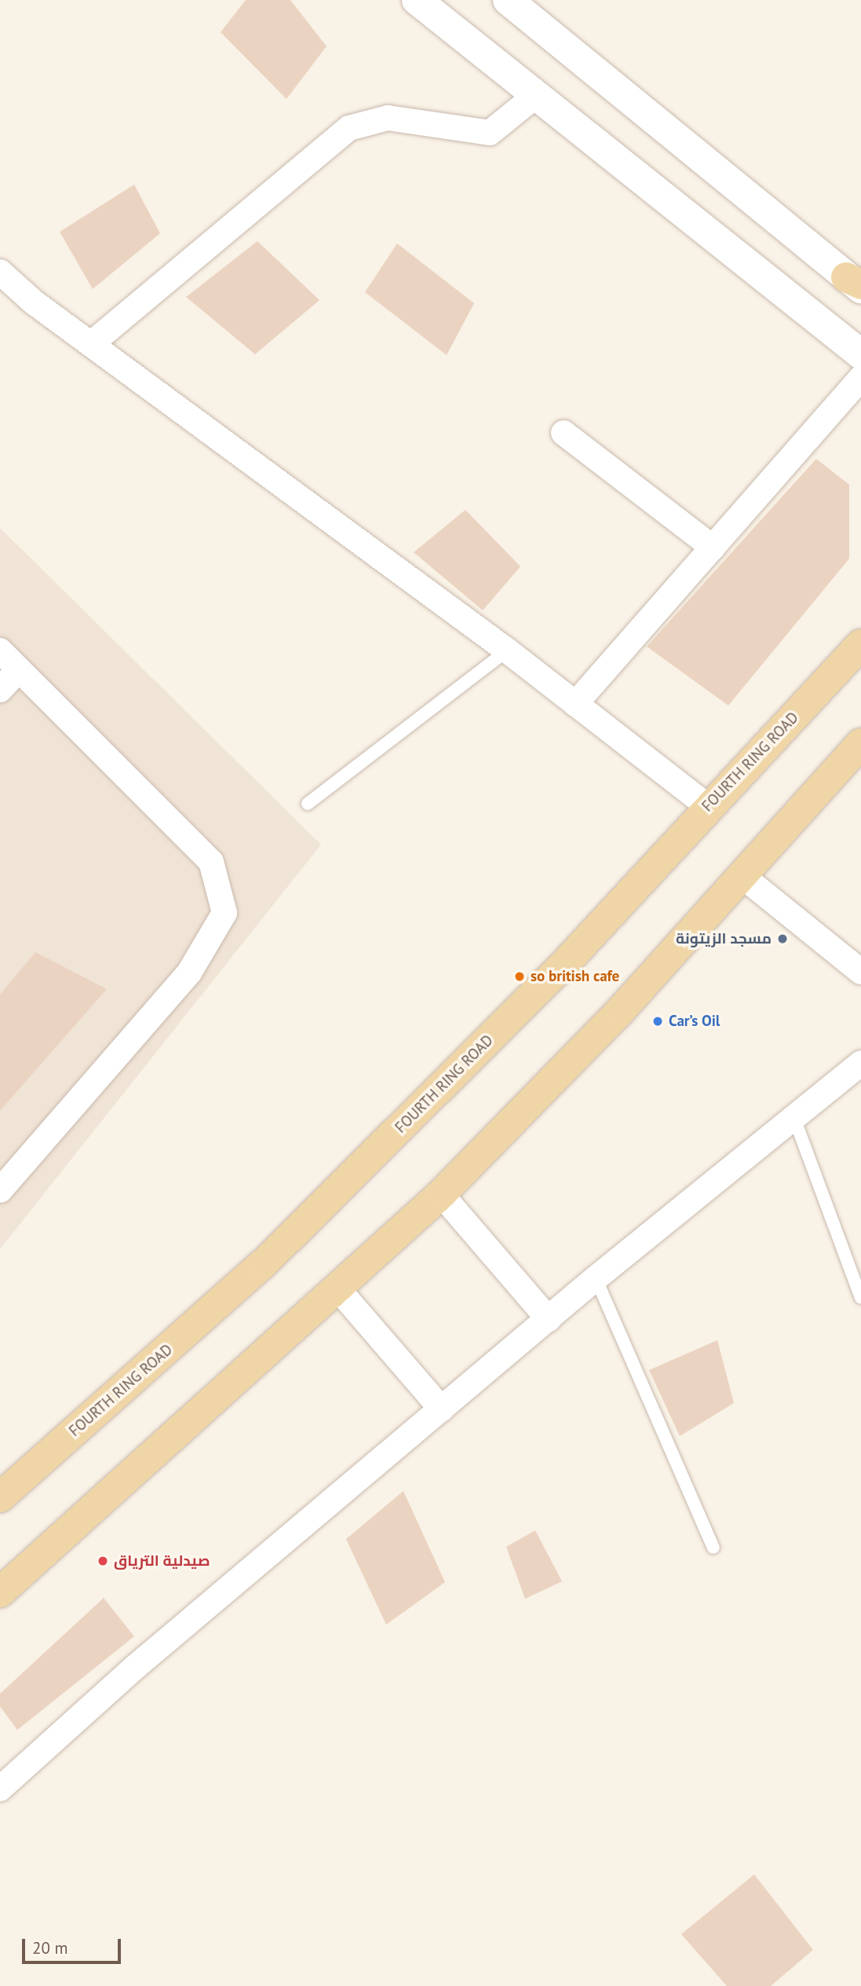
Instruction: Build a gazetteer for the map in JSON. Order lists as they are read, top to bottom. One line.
{"streets":{"main road":["FOURTH RING ROAD"]},"places":["مسجد الزيتونة","so british cafe","Car’s Oil","صيدلية الترياق"],"scale_bar":"20 m"}
